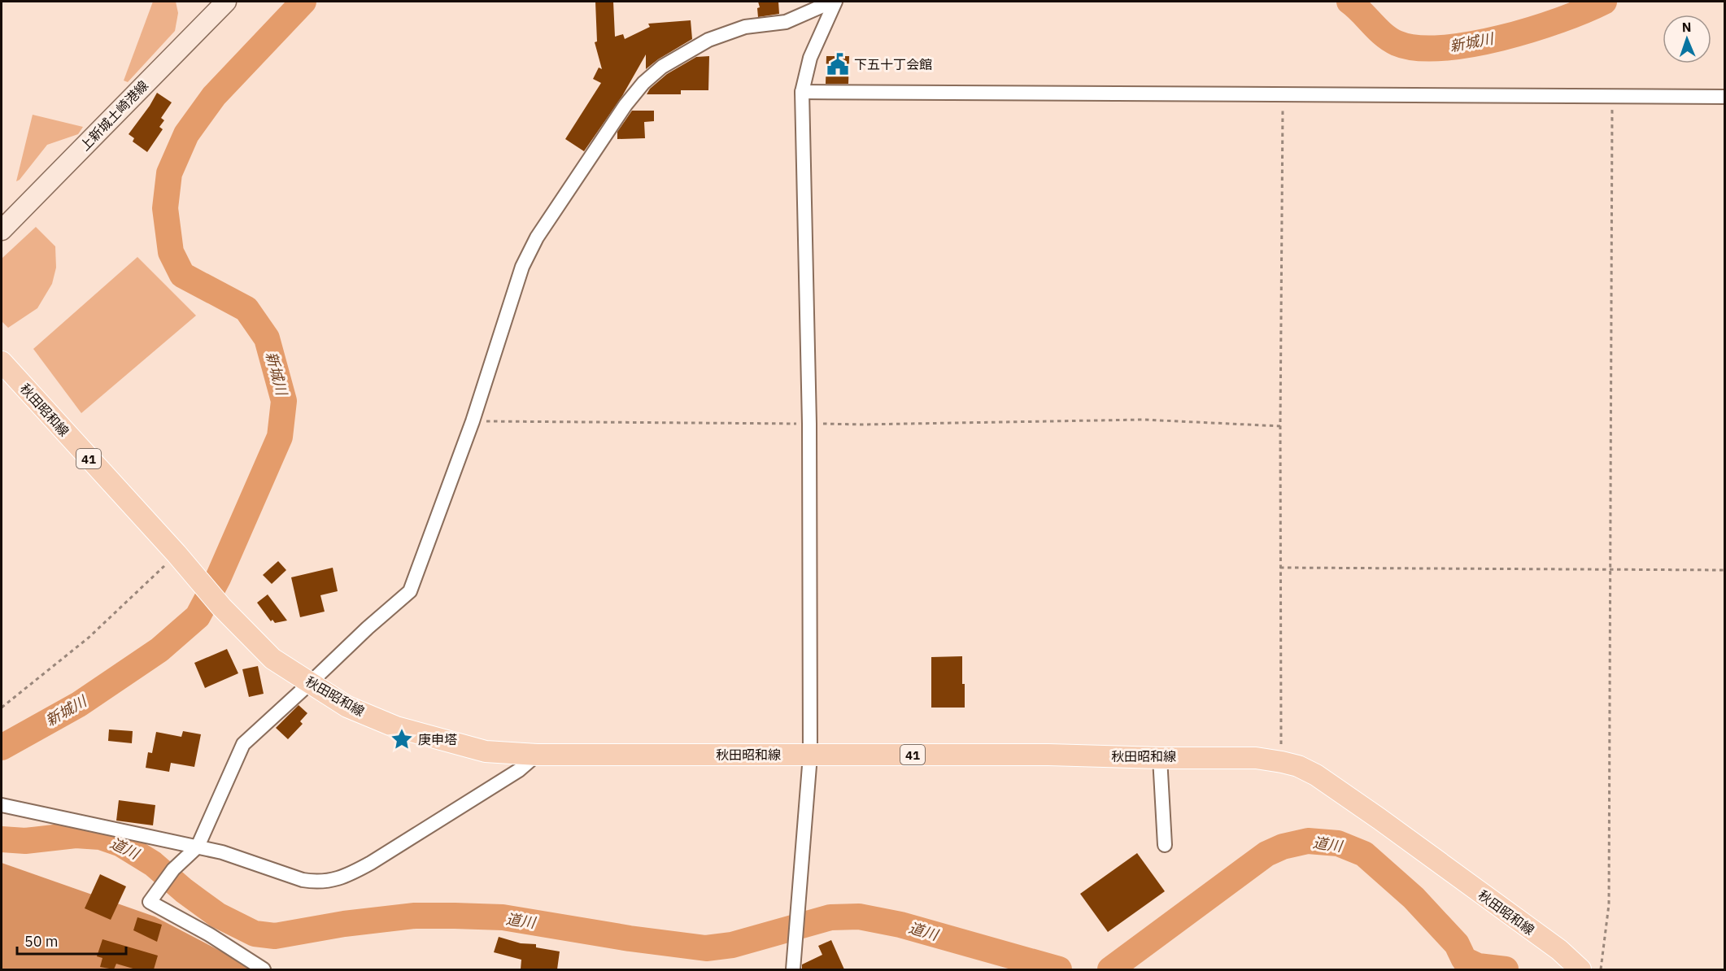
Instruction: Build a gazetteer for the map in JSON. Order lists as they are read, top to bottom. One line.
{"streets":{"main road":["上新城土崎港線","秋田昭和線","41"]},"water":["新城川","道川"],"places":{"public building":["下五十丁会館"],"place":["庚申塔"]},"scale_bar":"50 m","north":"top"}
